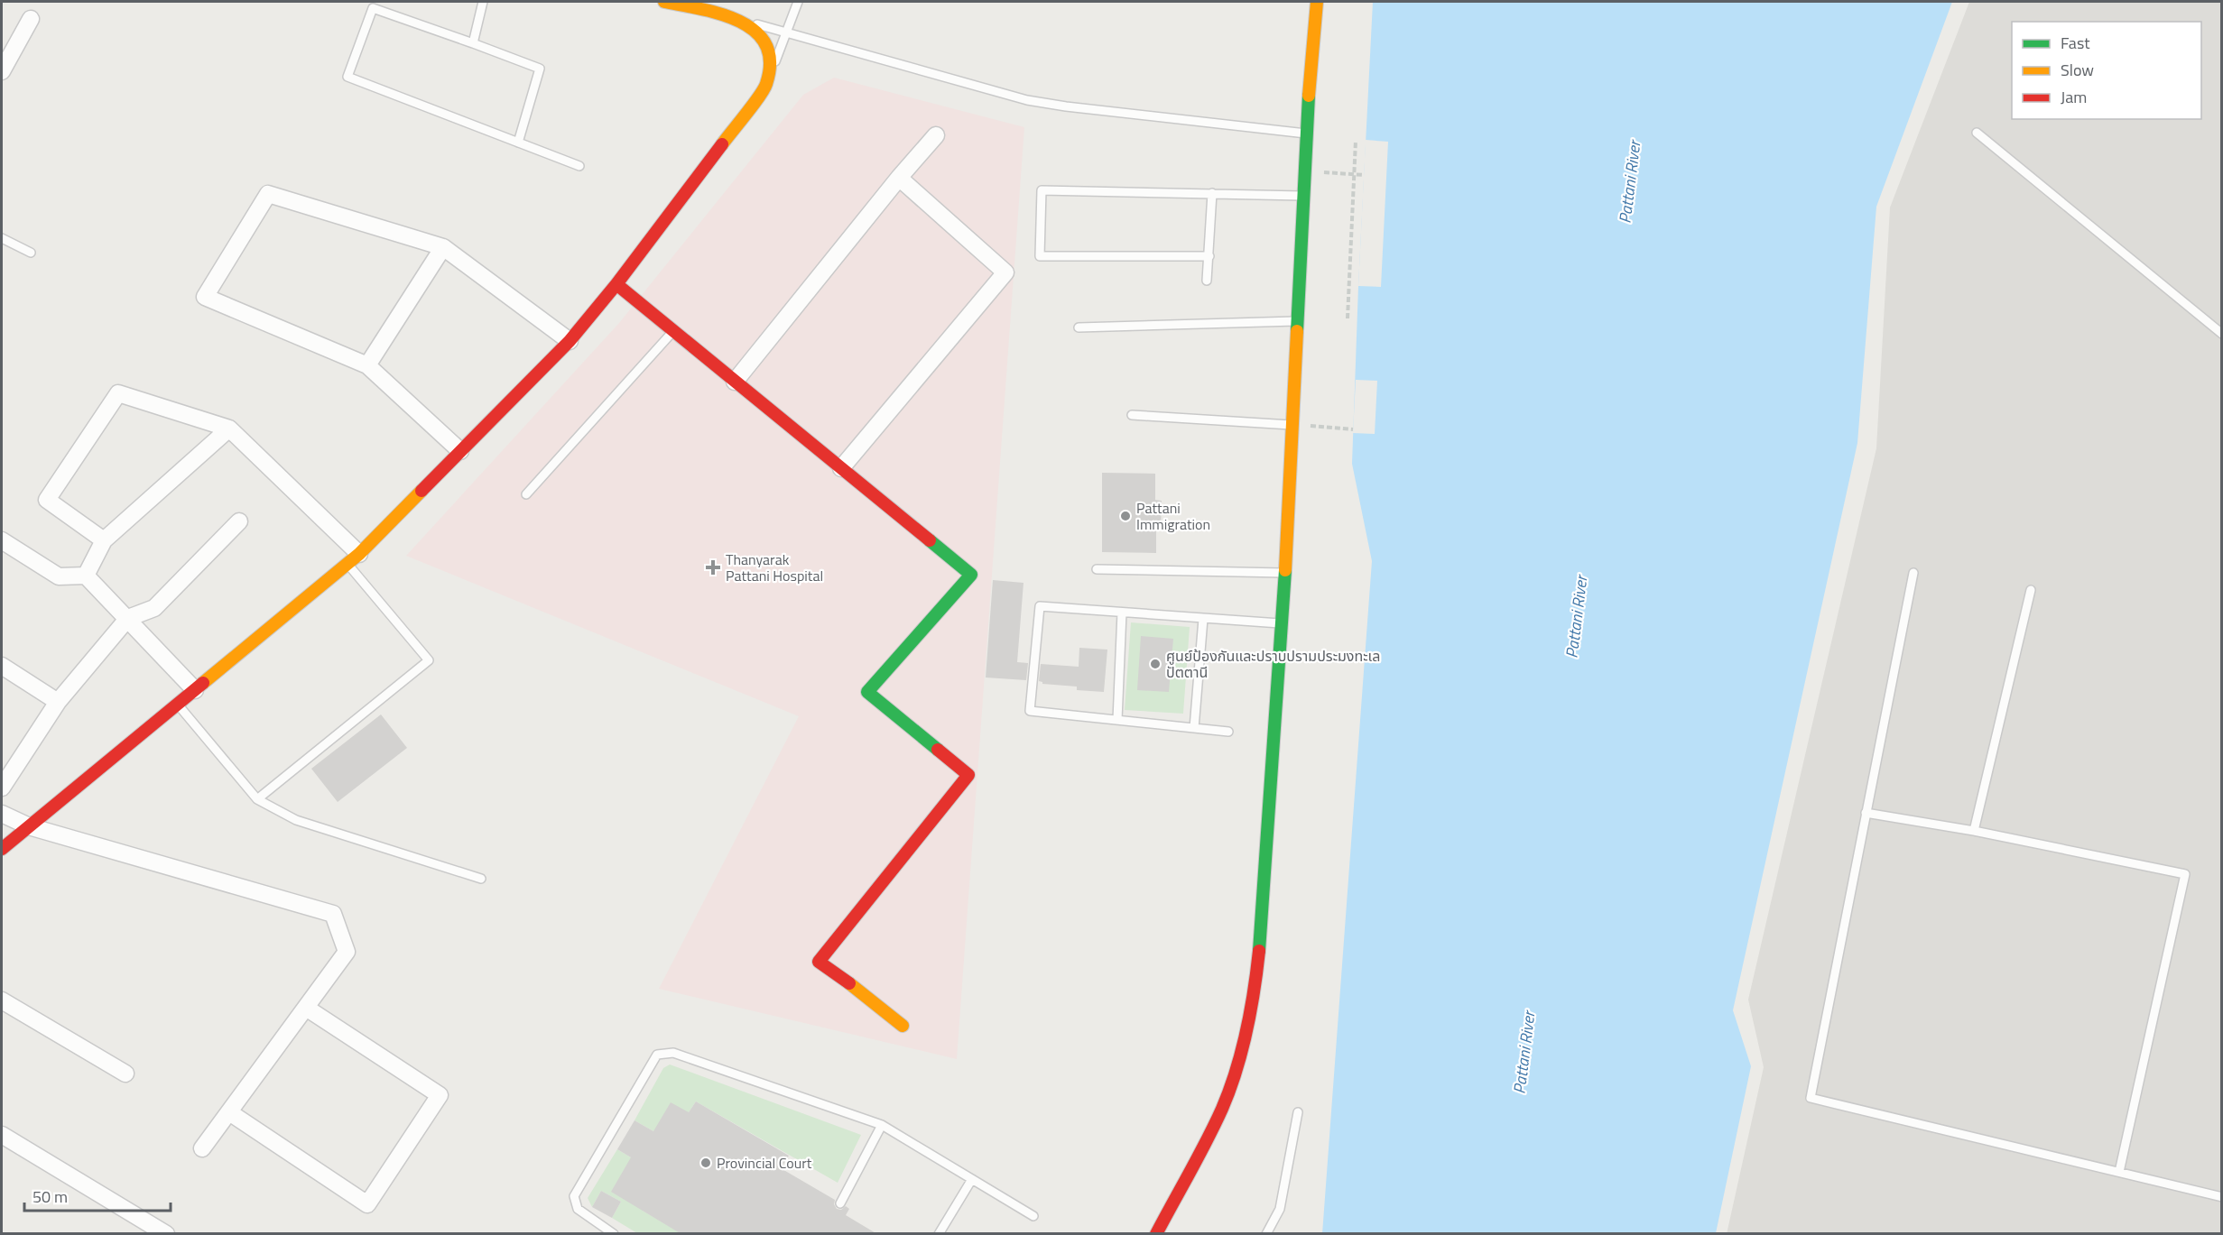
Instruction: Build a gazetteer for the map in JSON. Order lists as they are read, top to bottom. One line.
{"water":["Pattani River"],"places":{"other":["Pattani Immigration","ศูนย์ป้องกันและปราบปรามประมงทะเล ปัตตานี","Provincial Court"],"health":["Thanyarak Pattani Hospital"]},"legend":["Fast","Slow","Jam"],"scale_bar":"50 m"}
